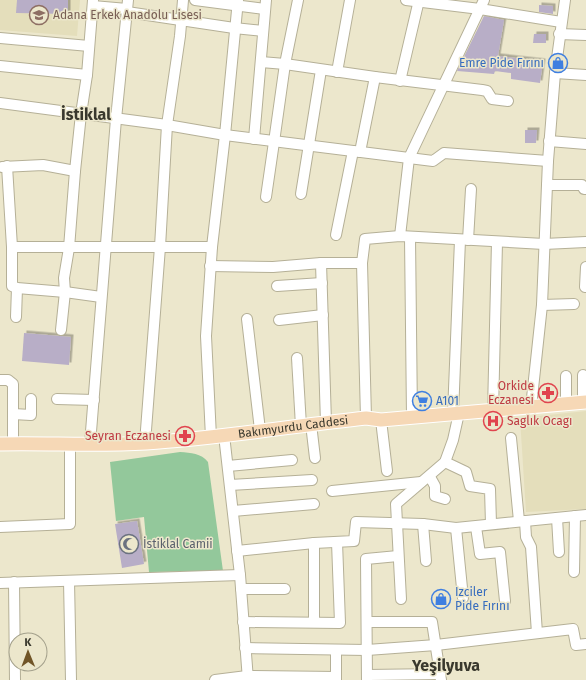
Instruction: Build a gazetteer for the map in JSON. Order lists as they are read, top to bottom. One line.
{"streets":{"main road":["Bakımyurdu Caddesi"]},"districts":["İstiklal","Yeşilyuva"],"places":{"school or university":["Adana Erkek Anadolu Lisesi"],"shop":["Emre Pide Fırını","Izciler Pide Fırını"],"pharmacy":["Orkide Eczanesi","Seyran Eczanesi"],"supermarket":["A101"],"hospital":["Saglık Ocagı"],"mosque":["İstiklal Camii"]},"north":"top"}
